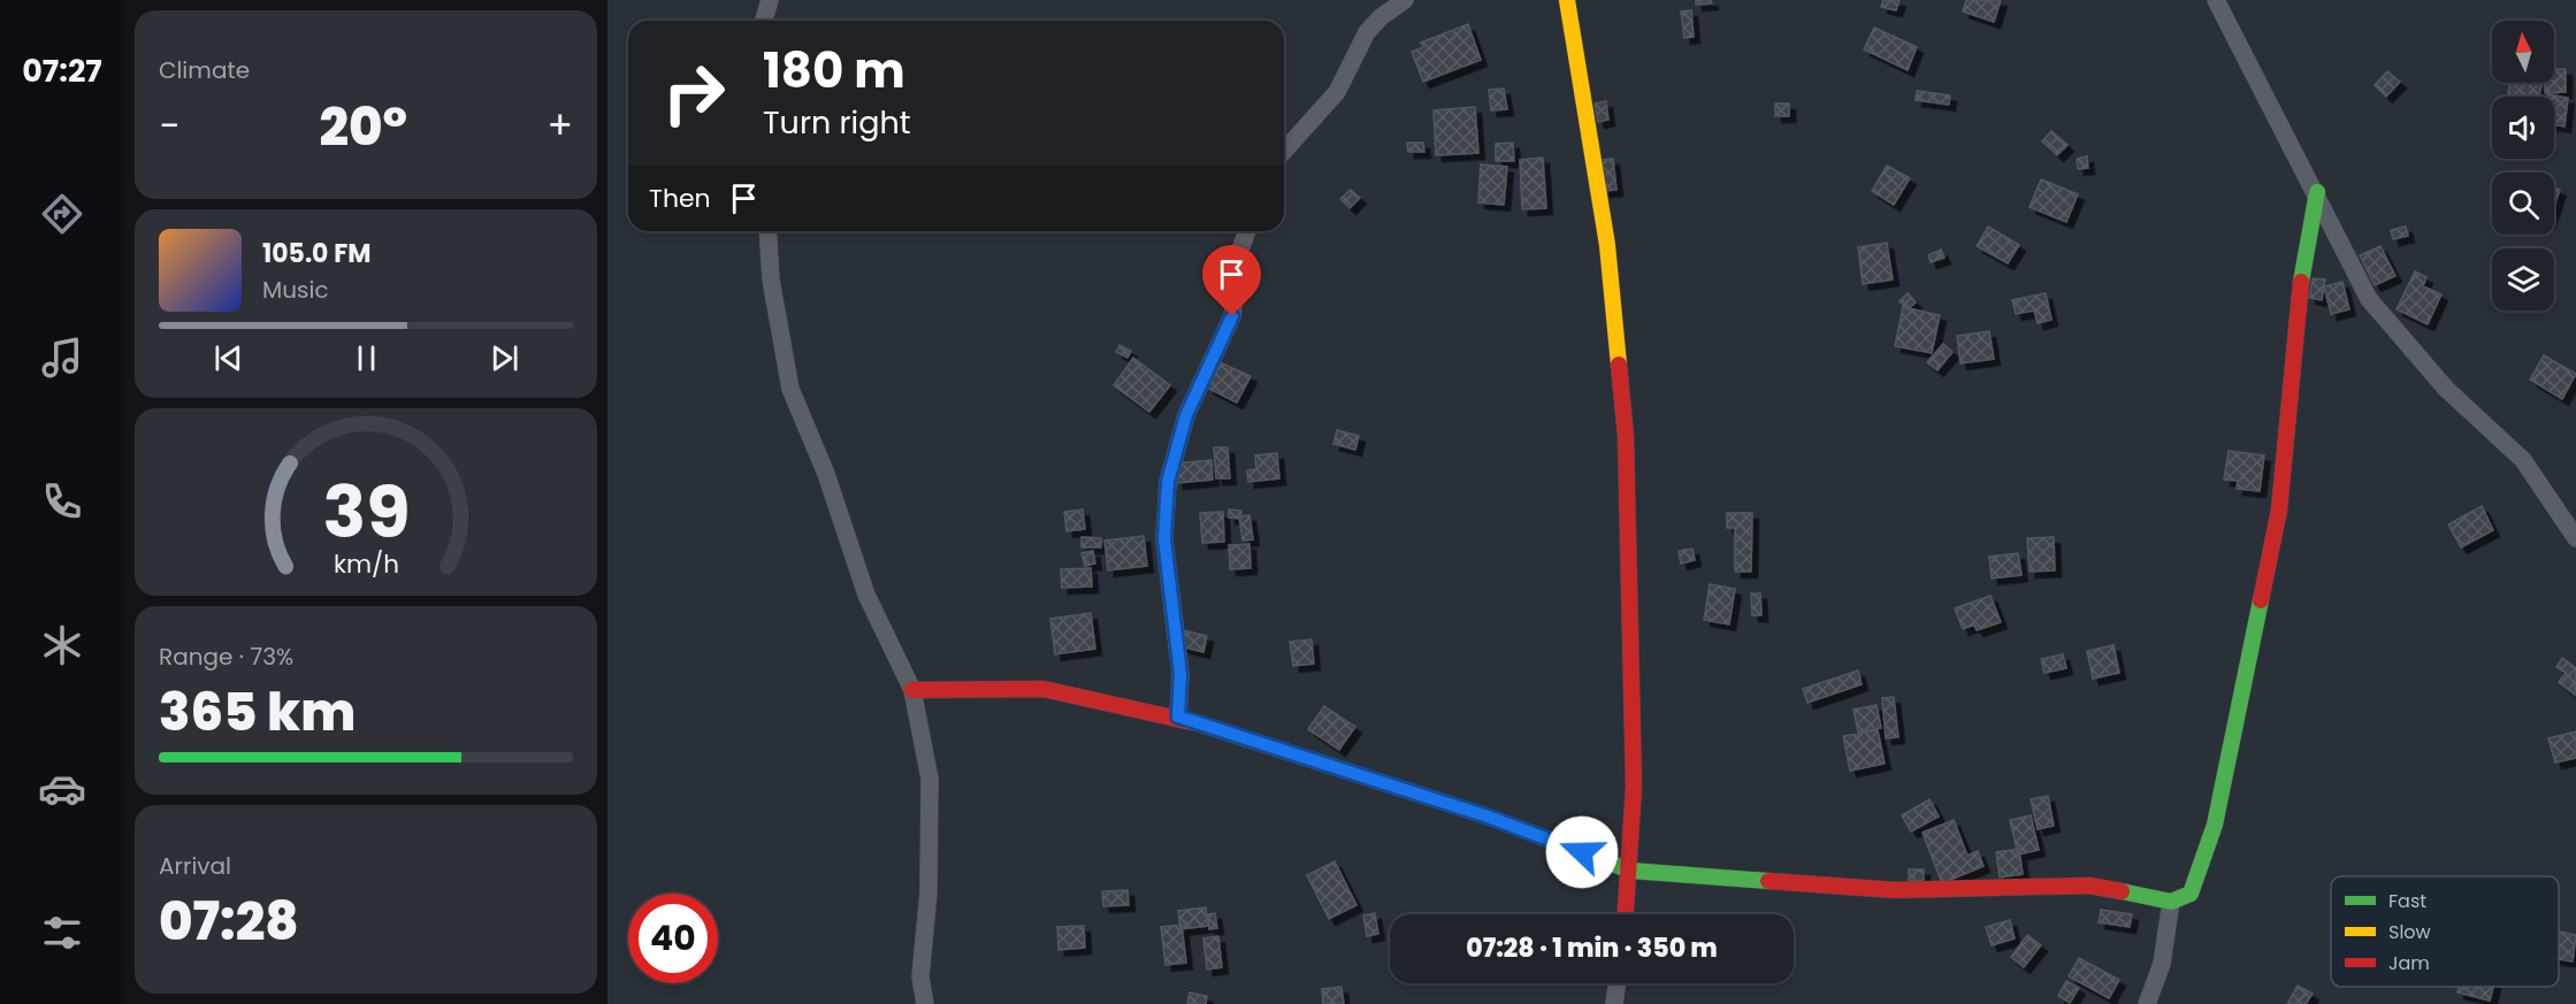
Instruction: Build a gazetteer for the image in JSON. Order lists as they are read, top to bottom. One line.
{"legend":["Fast","Slow","Jam"],"north":"top","page":{"tabs":"07:27","tile":["Climate",["Range · 73%","365 km"],["Arrival","07:28"]],"turn":["180 m","Turn right"],"heat":["−","20°","+"],"then":"Then","song":["105.0 FM","Music"],"limit":"40","trip":"07:28 · 1 min · 350 m","gauge":["39","km/h"]}}
